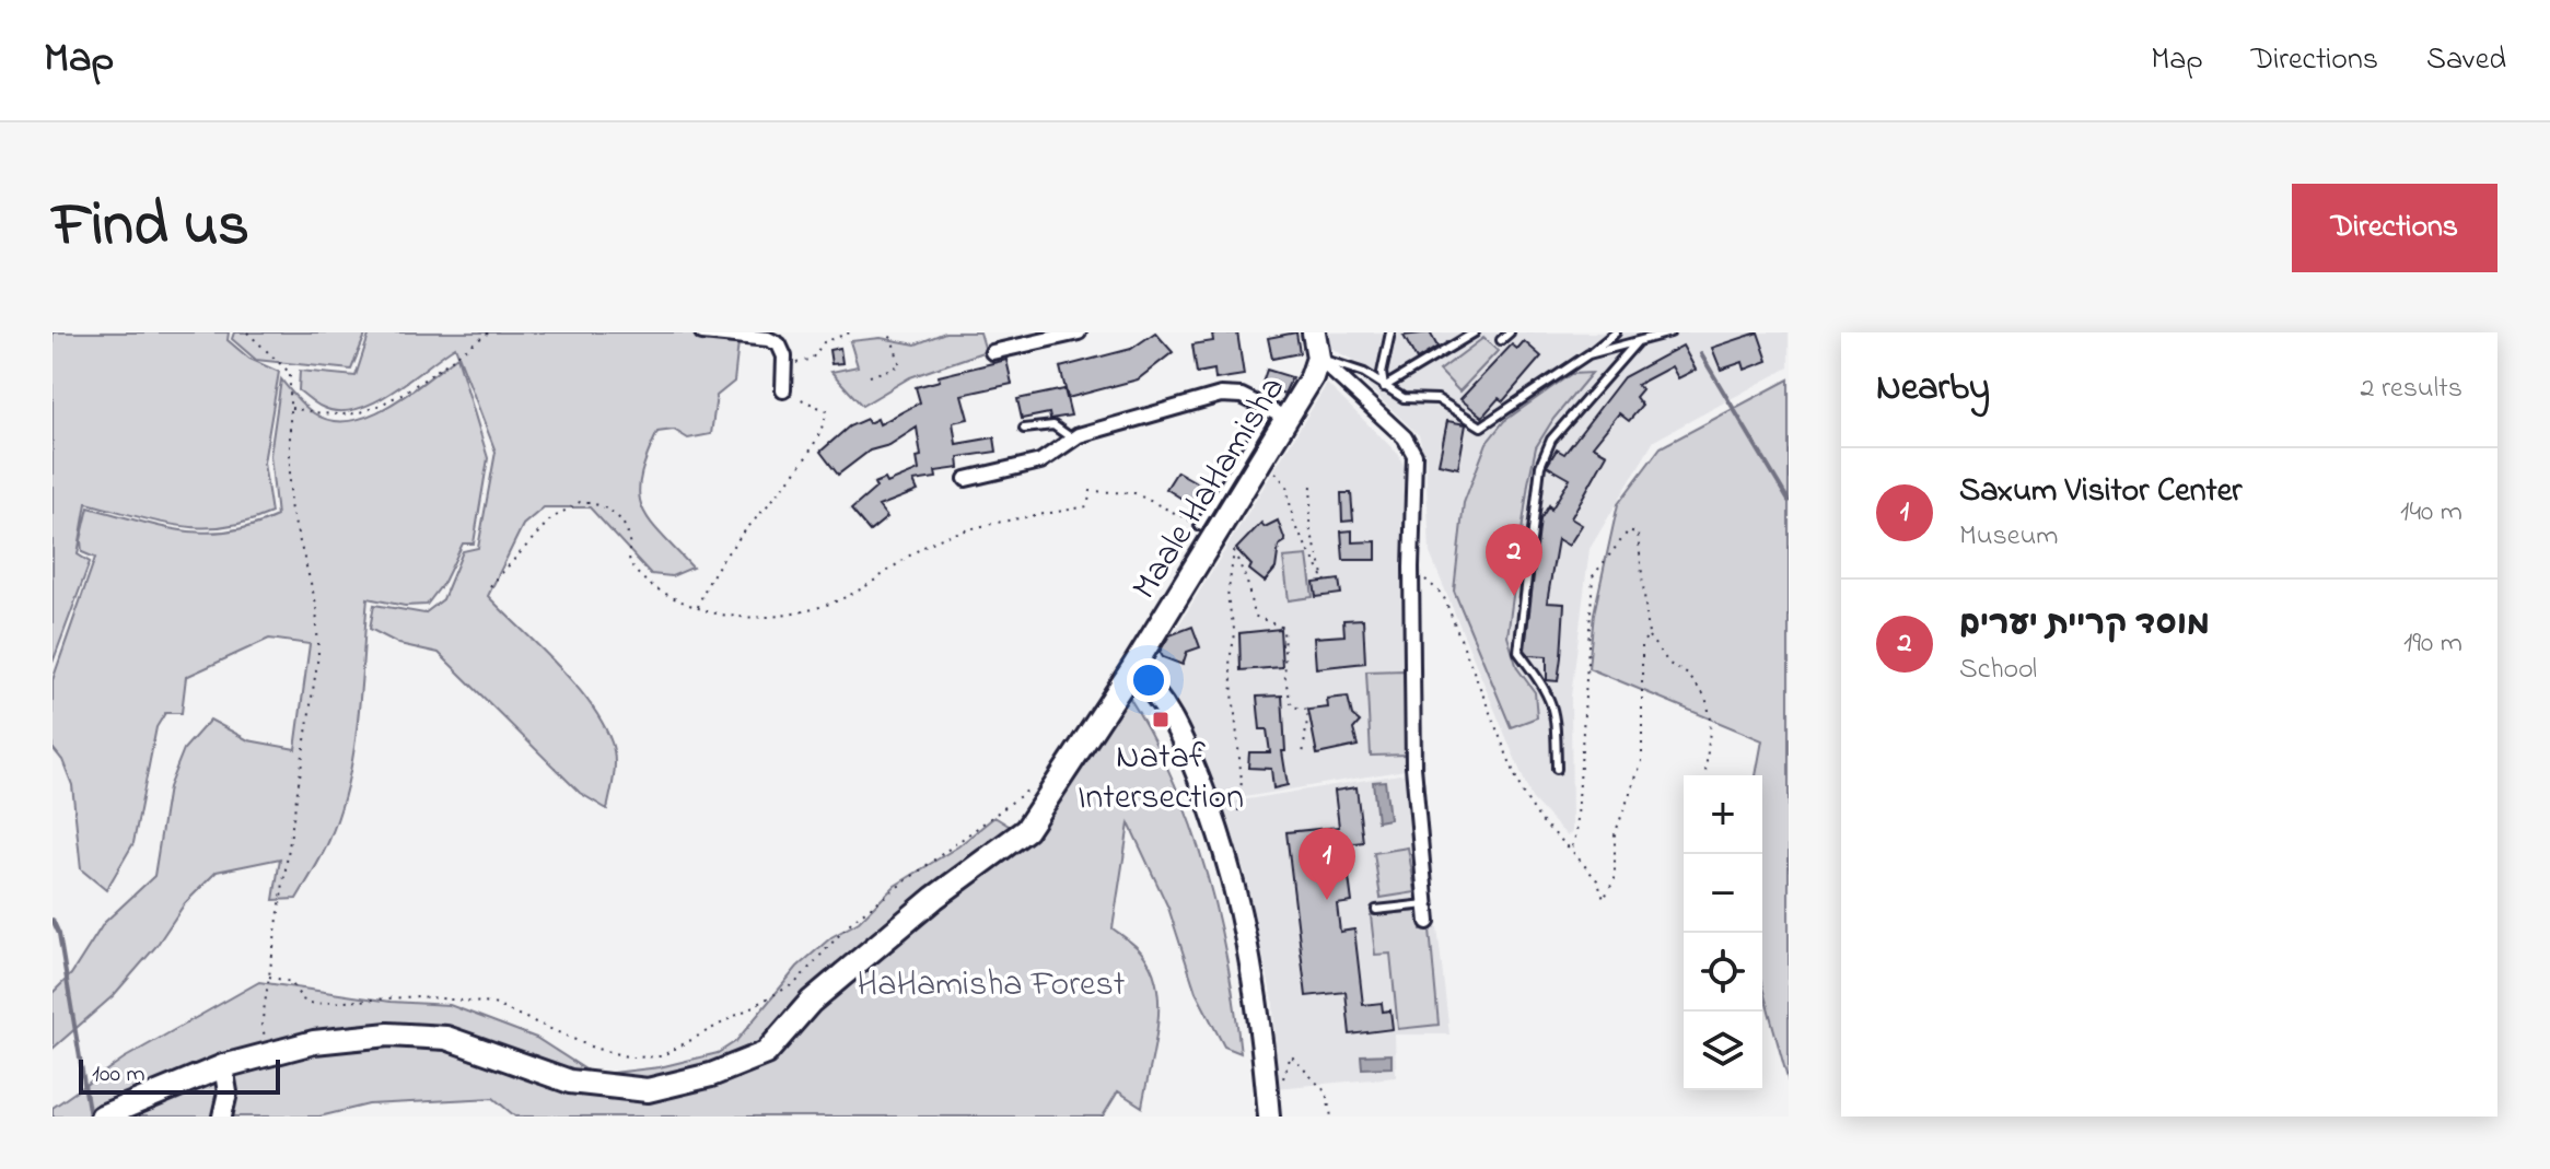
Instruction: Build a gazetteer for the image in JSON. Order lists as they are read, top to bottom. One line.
{"streets":{"main road":["Maale HaHamisha"]},"parks":["HaHamisha Forest"],"places":{"transit":["Nataf Intersection"]},"scale_bar":"100 m","page":{"header":"Map","nav":["Map","Directions","Saved"],"title":"Find us","buttons":"Directions","heading":["Nearby","2 results"],"list":[{"mark":"1","name":"Saxum Visitor Center","note":"Museum","value":"140 m"},{"mark":"2","name":"מוסד קריית יערים","note":"School","value":"190 m"}],"pins":["2","1"],"map_buttons":["+","−"],"scale":"100 m"}}
